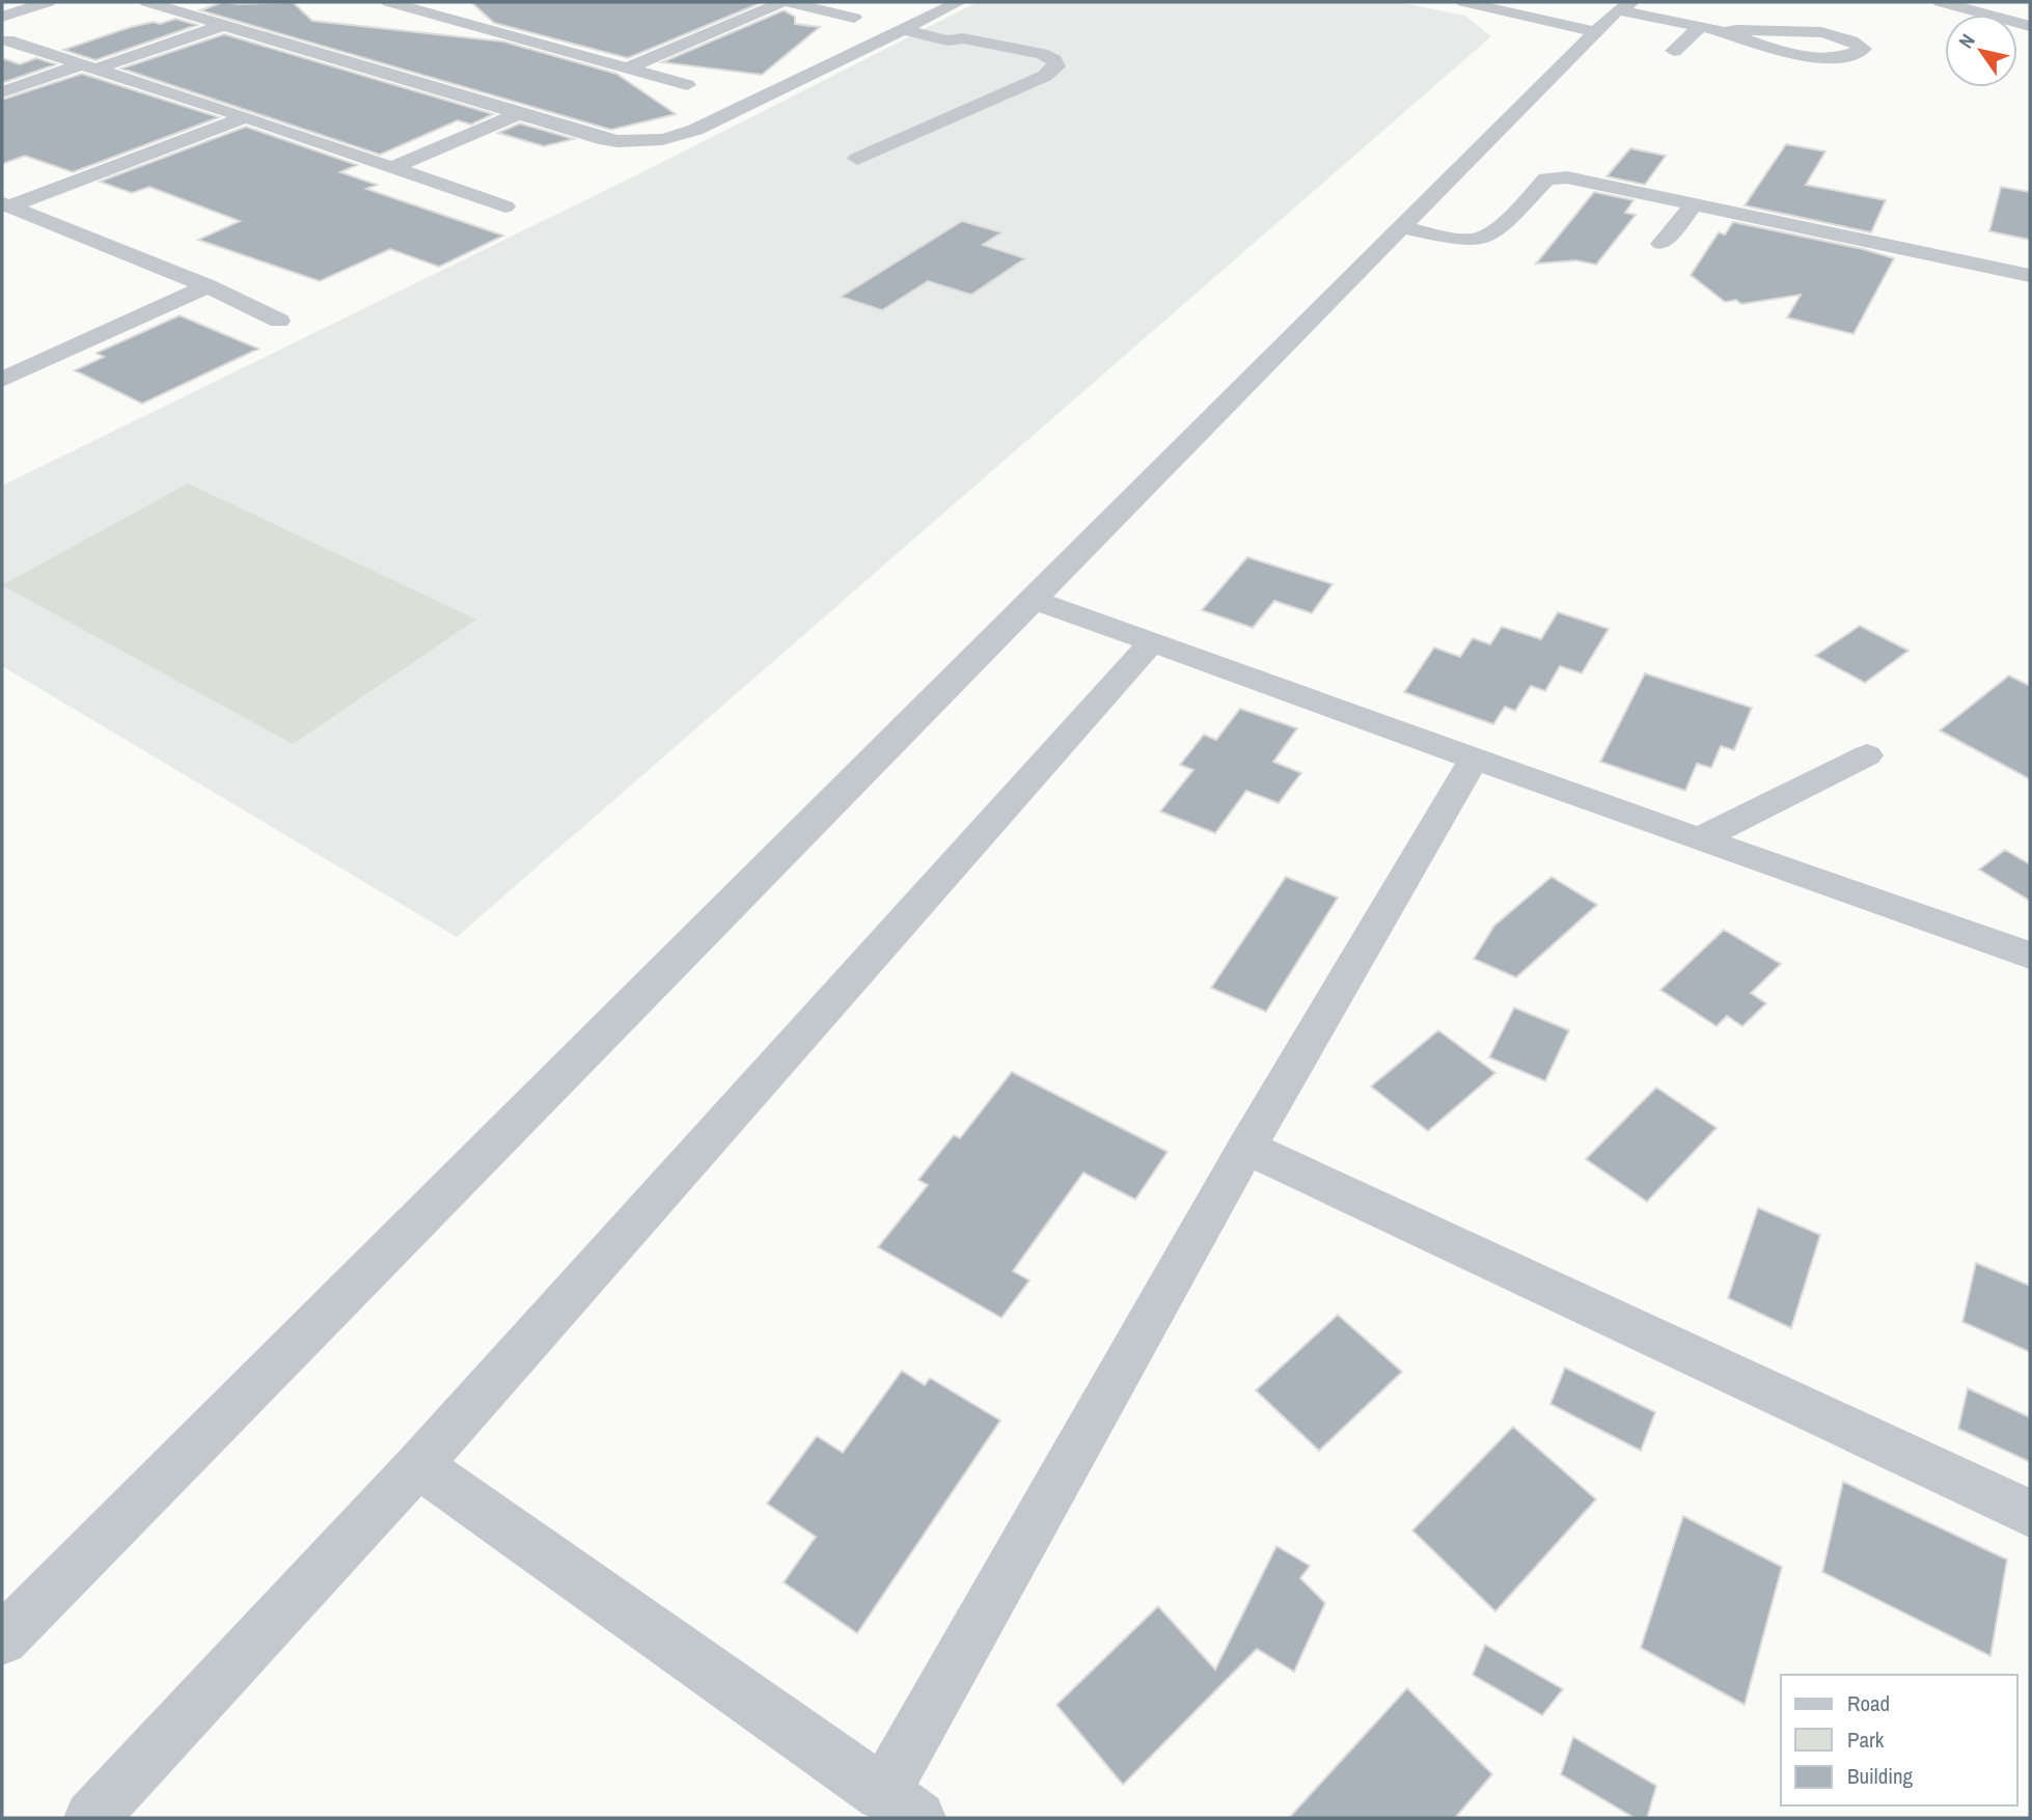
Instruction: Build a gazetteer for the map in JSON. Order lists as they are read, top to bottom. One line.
{"legend":["Road","Park","Building"],"north":"top left"}
